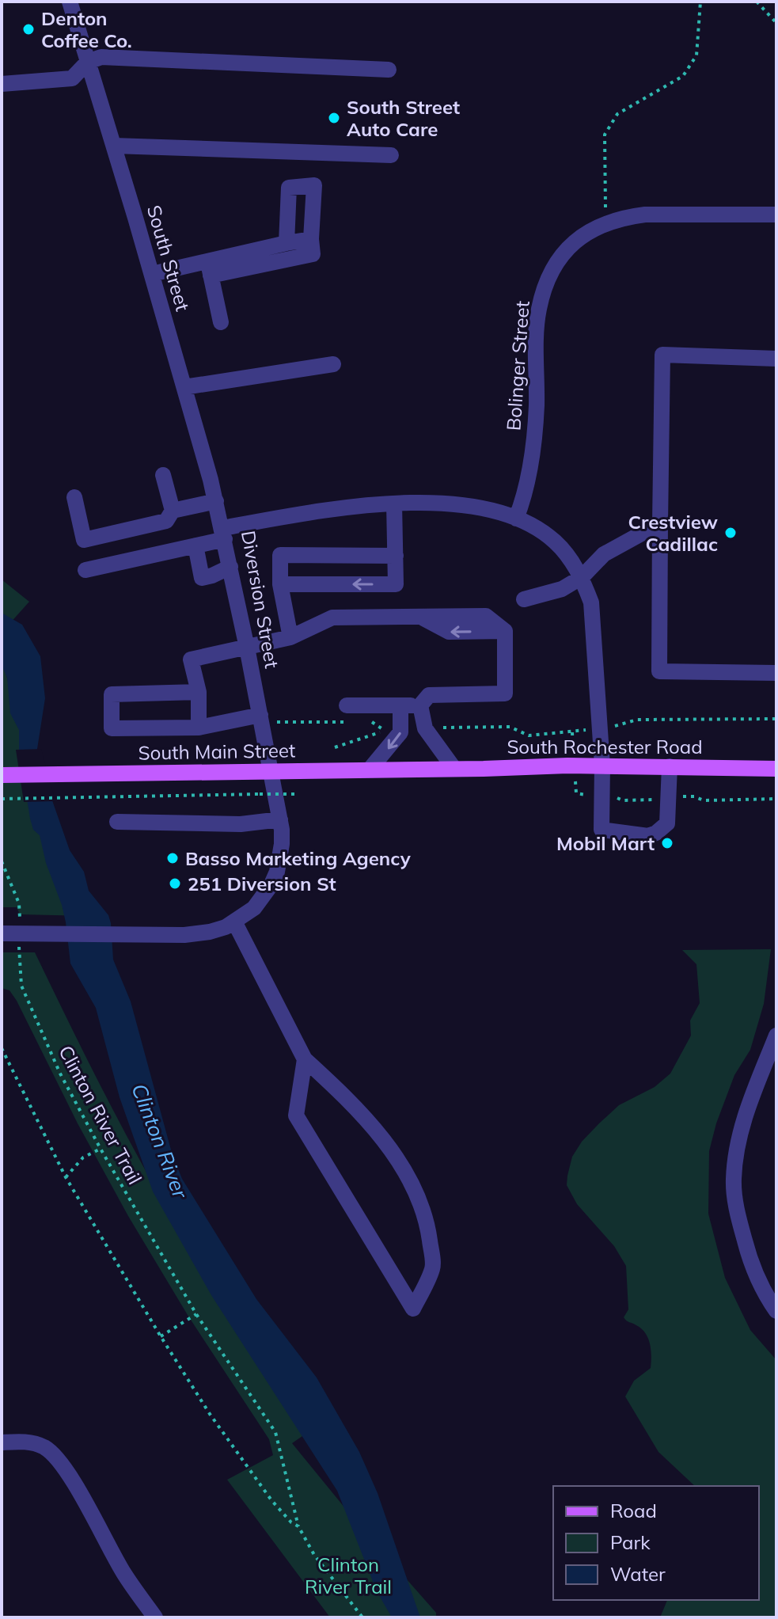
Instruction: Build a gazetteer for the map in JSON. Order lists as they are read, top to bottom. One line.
{"streets":{"main road":["South Rochester Road","South Main Street"],"street":["South Street","Bolinger Street","Diversion Street"],"path":["Clinton River Trail"]},"crossings":[["South Street","Diversion Street"],["Bolinger Street","Diversion Street"],["Diversion Street","South Rochester Road"],["South Rochester Road","South Main Street"]],"water":["Clinton River"],"parks":["Clinton River Trail"],"places":["Denton Coffee Co.","South Street Auto Care","Crestview Cadillac","Mobil Mart","Basso Marketing Agency","251 Diversion St"],"legend":["Road","Park","Water"]}
